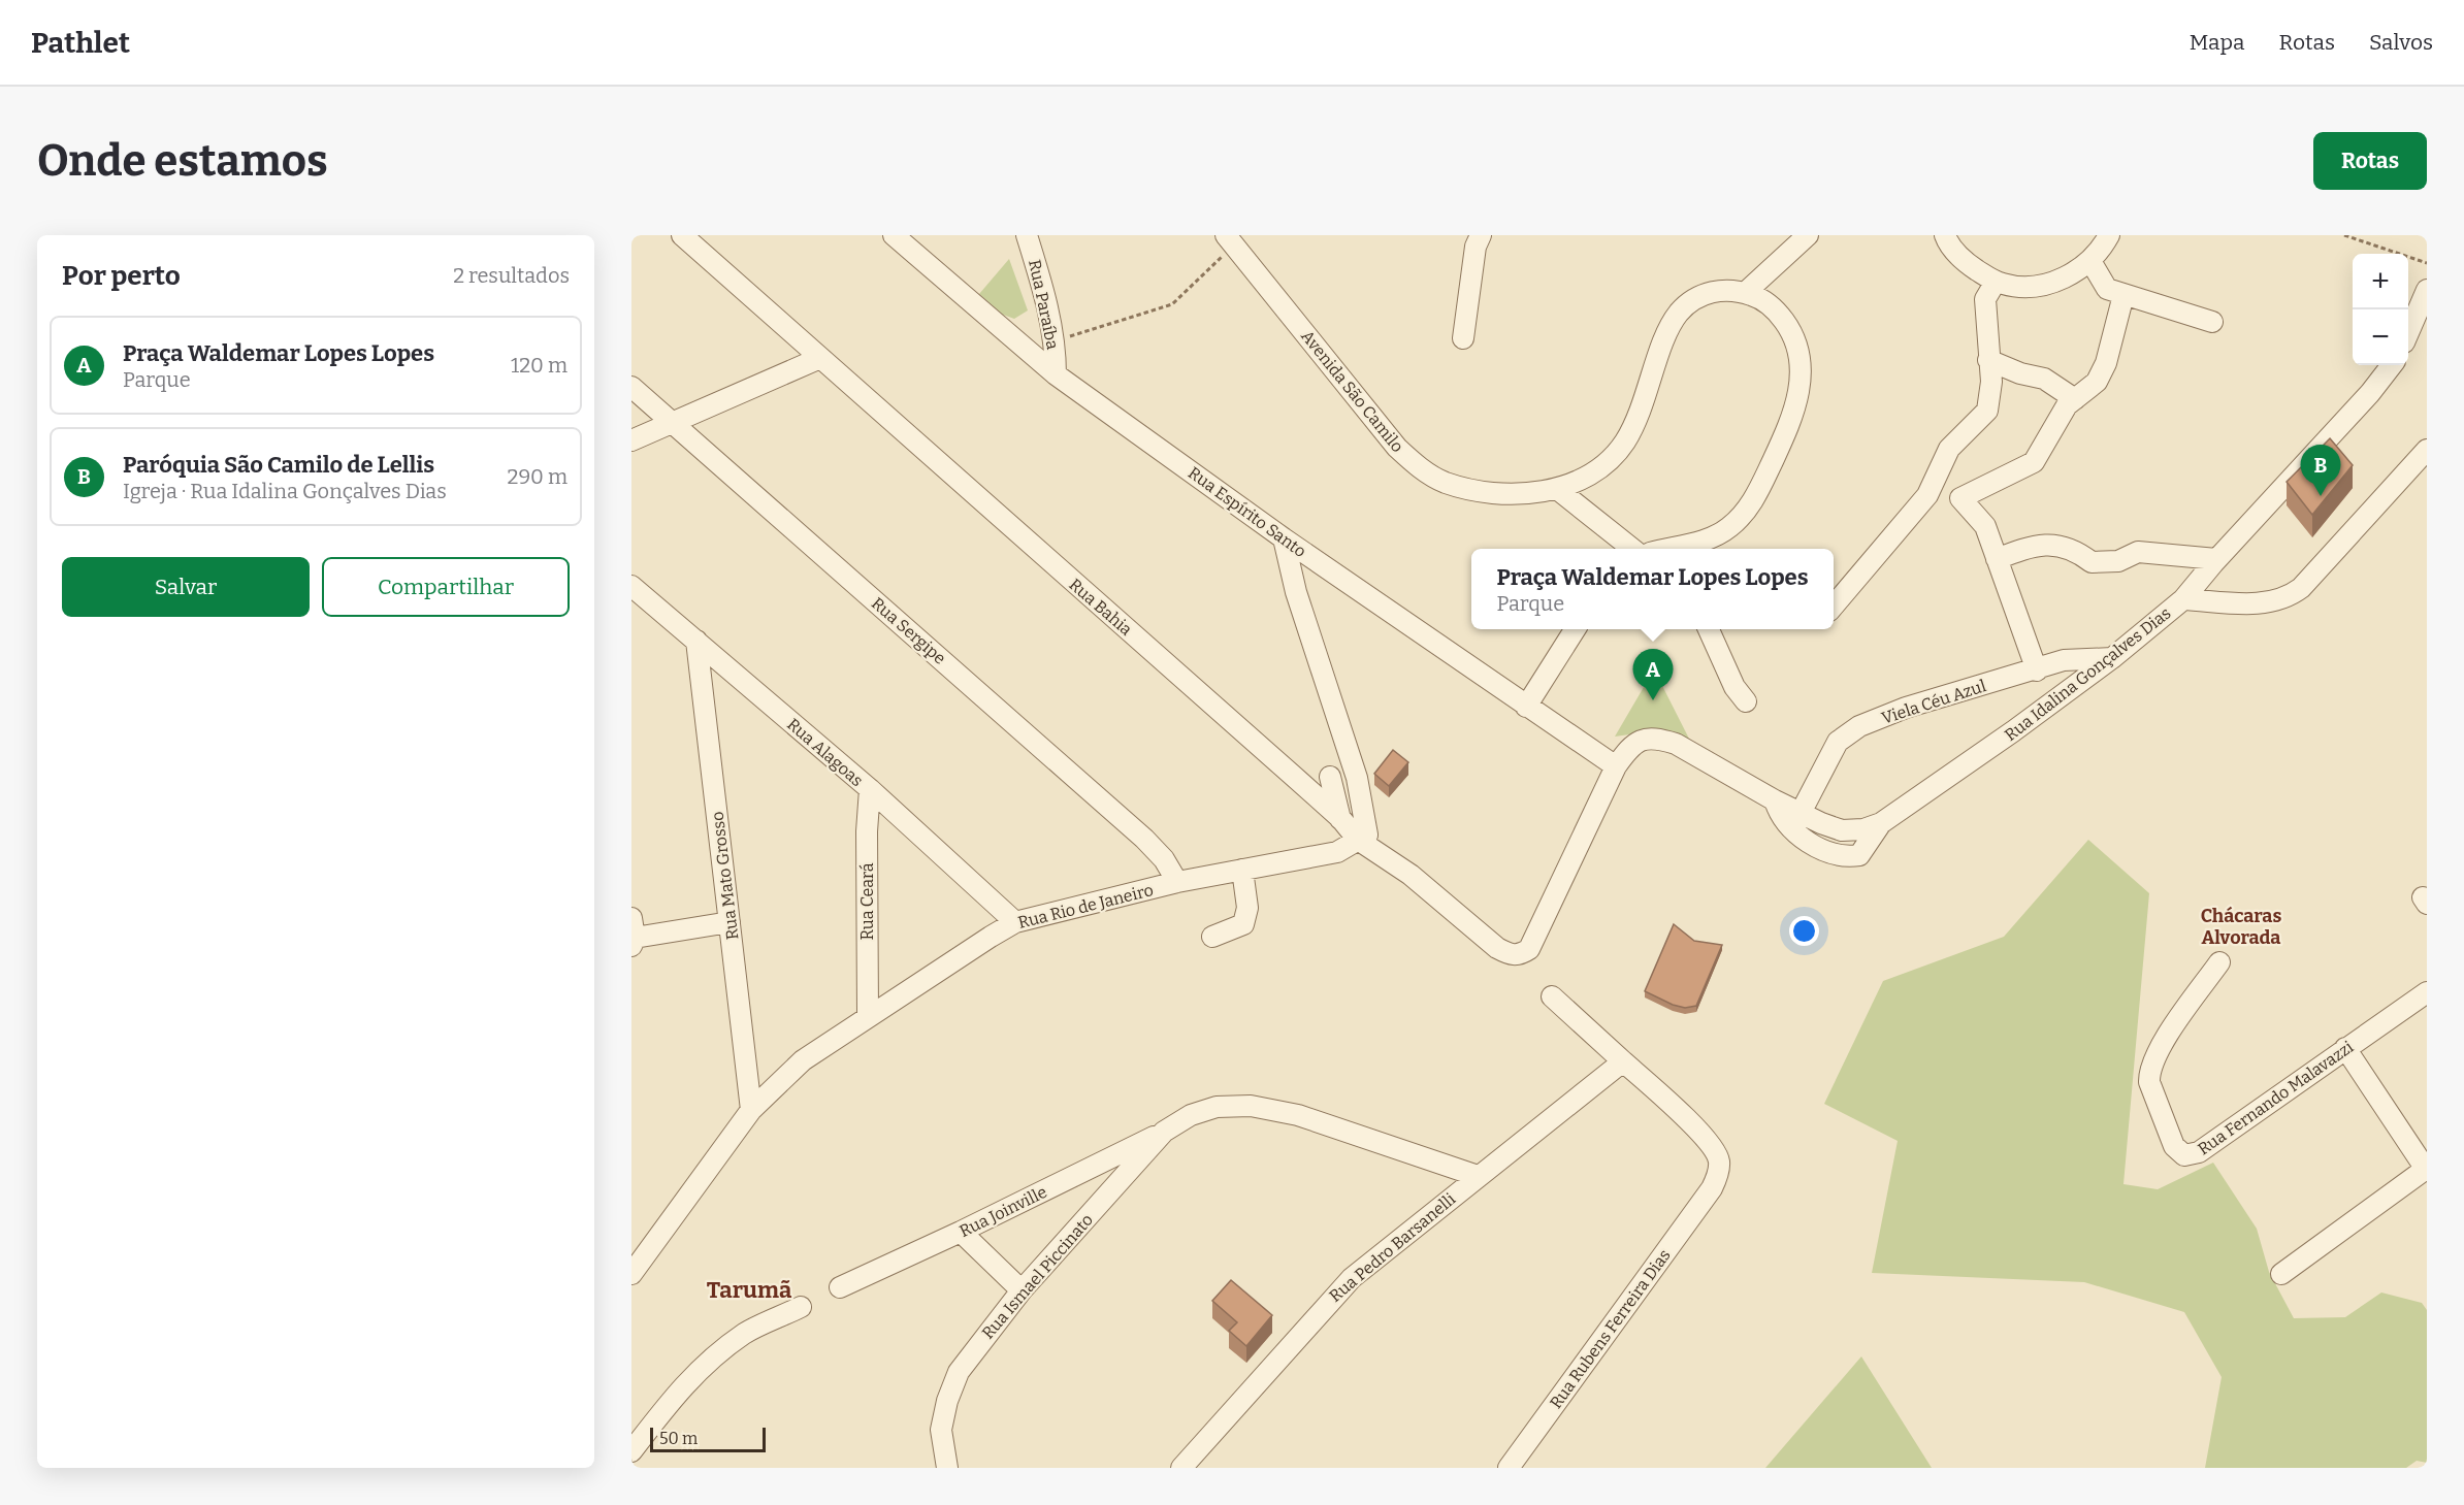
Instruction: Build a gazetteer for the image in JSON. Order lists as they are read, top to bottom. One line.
{"streets":{"street":["Rua Paraíba","Avenida São Camilo","Rua Espírito Santo","Rua Bahia","Rua Sergipe","Rua Idalina Gonçalves Dias","Viela Céu Azul","Rua Alagoas","Rua Mato Grosso","Rua Ceará","Rua Rio de Janeiro","Rua Fernando Malavazzi","Rua Joinville","Rua Pedro Barsanelli","Rua Ismael Piccinato","Rua Rubens Ferreira Dias"]},"crossings":[["Rua Paraíba","Rua Espírito Santo"],["Rua Espírito Santo","Rua Bahia"],["Rua Bahia","Rua Rio de Janeiro"],["Rua Sergipe","Rua Rio de Janeiro"],["Rua Idalina Gonçalves Dias","Viela Céu Azul"],["Rua Alagoas","Rua Mato Grosso"],["Rua Alagoas","Rua Ceará"],["Rua Alagoas","Rua Rio de Janeiro"],["Rua Mato Grosso","Rua Rio de Janeiro"],["Rua Ceará","Rua Rio de Janeiro"],["Rua Joinville","Rua Ismael Piccinato"],["Rua Pedro Barsanelli","Rua Ismael Piccinato"],["Rua Pedro Barsanelli","Rua Rubens Ferreira Dias"]],"districts":["Chácaras Alvorada","Tarumã"],"scale_bar":"50 m","page":{"header":"Pathlet","nav":["Mapa","Rotas","Salvos"],"buttons":["Rotas",["Salvar","Compartilhar"]],"title":"Onde estamos","heading":["Por perto","2 resultados"],"map_buttons":["+","−"],"list":[{"mark":"A","name":"Praça Waldemar Lopes Lopes","note":"Parque","value":"120 m"},{"mark":"B","name":"Paróquia São Camilo de Lellis","note":"Igreja · Rua Idalina Gonçalves Dias","value":"290 m"}],"pins":["B","A"],"popup":["Praça Waldemar Lopes Lopes","Parque"],"scale":"50 m"}}
